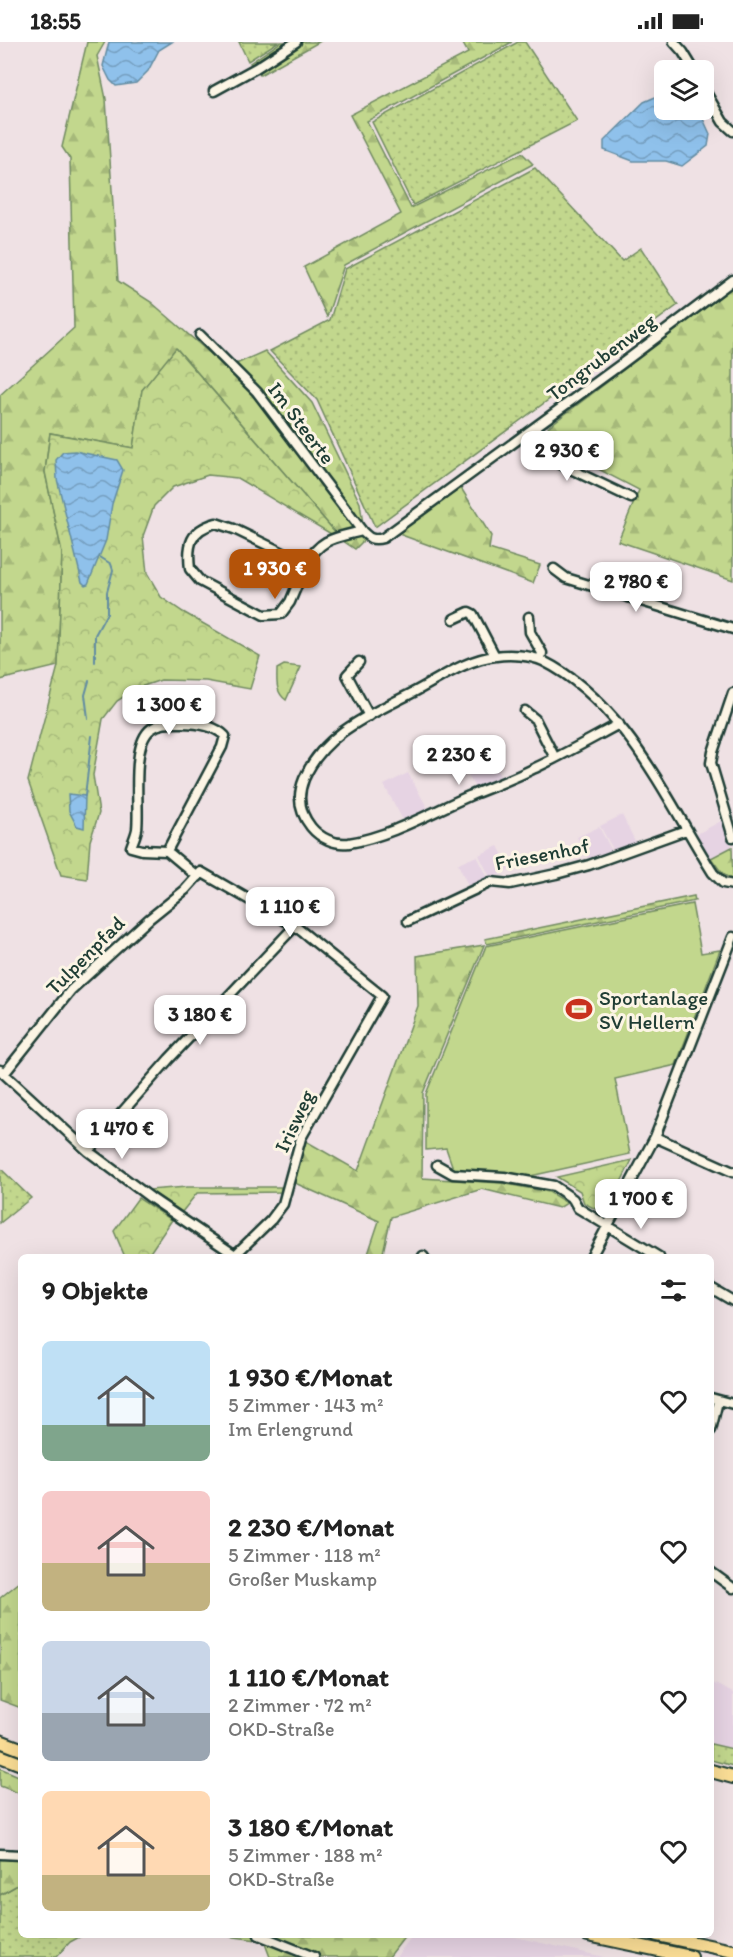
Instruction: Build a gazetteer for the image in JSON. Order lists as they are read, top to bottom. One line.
{"streets":{"street":["Tongrubenweg","Im Steerte","Friesenhof","Tulpenpfad","Irisweg"]},"crossings":[["Tongrubenweg","Im Steerte"]],"places":{"sports":["Sportanlage SV Hellern"]},"page":{"status":"18:55","price":["2 930 €","1 930 €","2 780 €","1 300 €","2 230 €","1 110 €","3 180 €","1 470 €","1 700 €"],"heading":"9 Objekte","list":[{"name":"1 930 €/Monat","note":"5 Zimmer · 143 m² · Im Erlengrund"},{"name":"2 230 €/Monat","note":"5 Zimmer · 118 m² · Großer Muskamp"},{"name":"1 110 €/Monat","note":"2 Zimmer · 72 m² · OKD-Straße"},{"name":"3 180 €/Monat","note":"5 Zimmer · 188 m² · OKD-Straße"}]}}
